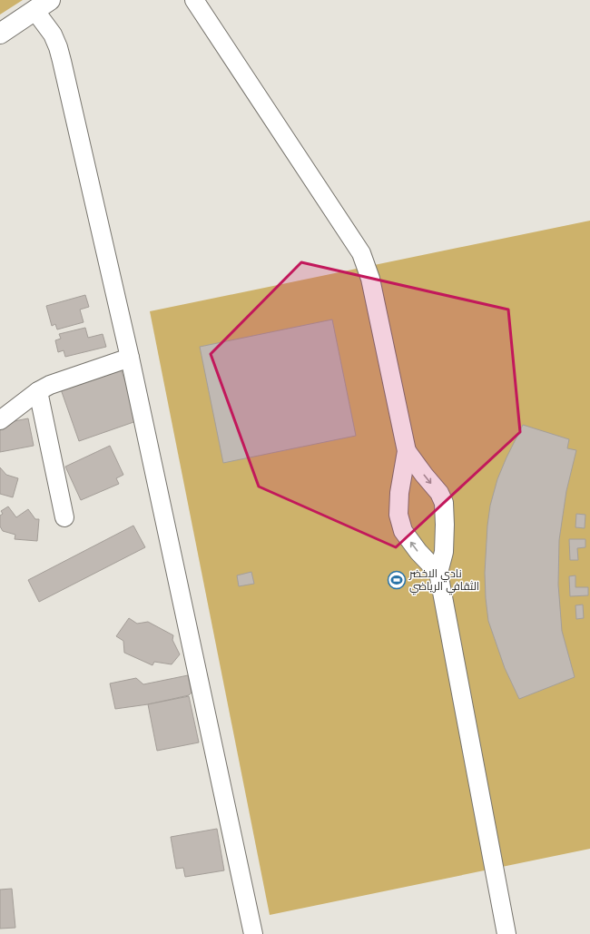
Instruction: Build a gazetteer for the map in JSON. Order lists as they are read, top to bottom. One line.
{"places":{"sports":["نادي الاخضر الثقافي الرياضي"]}}
